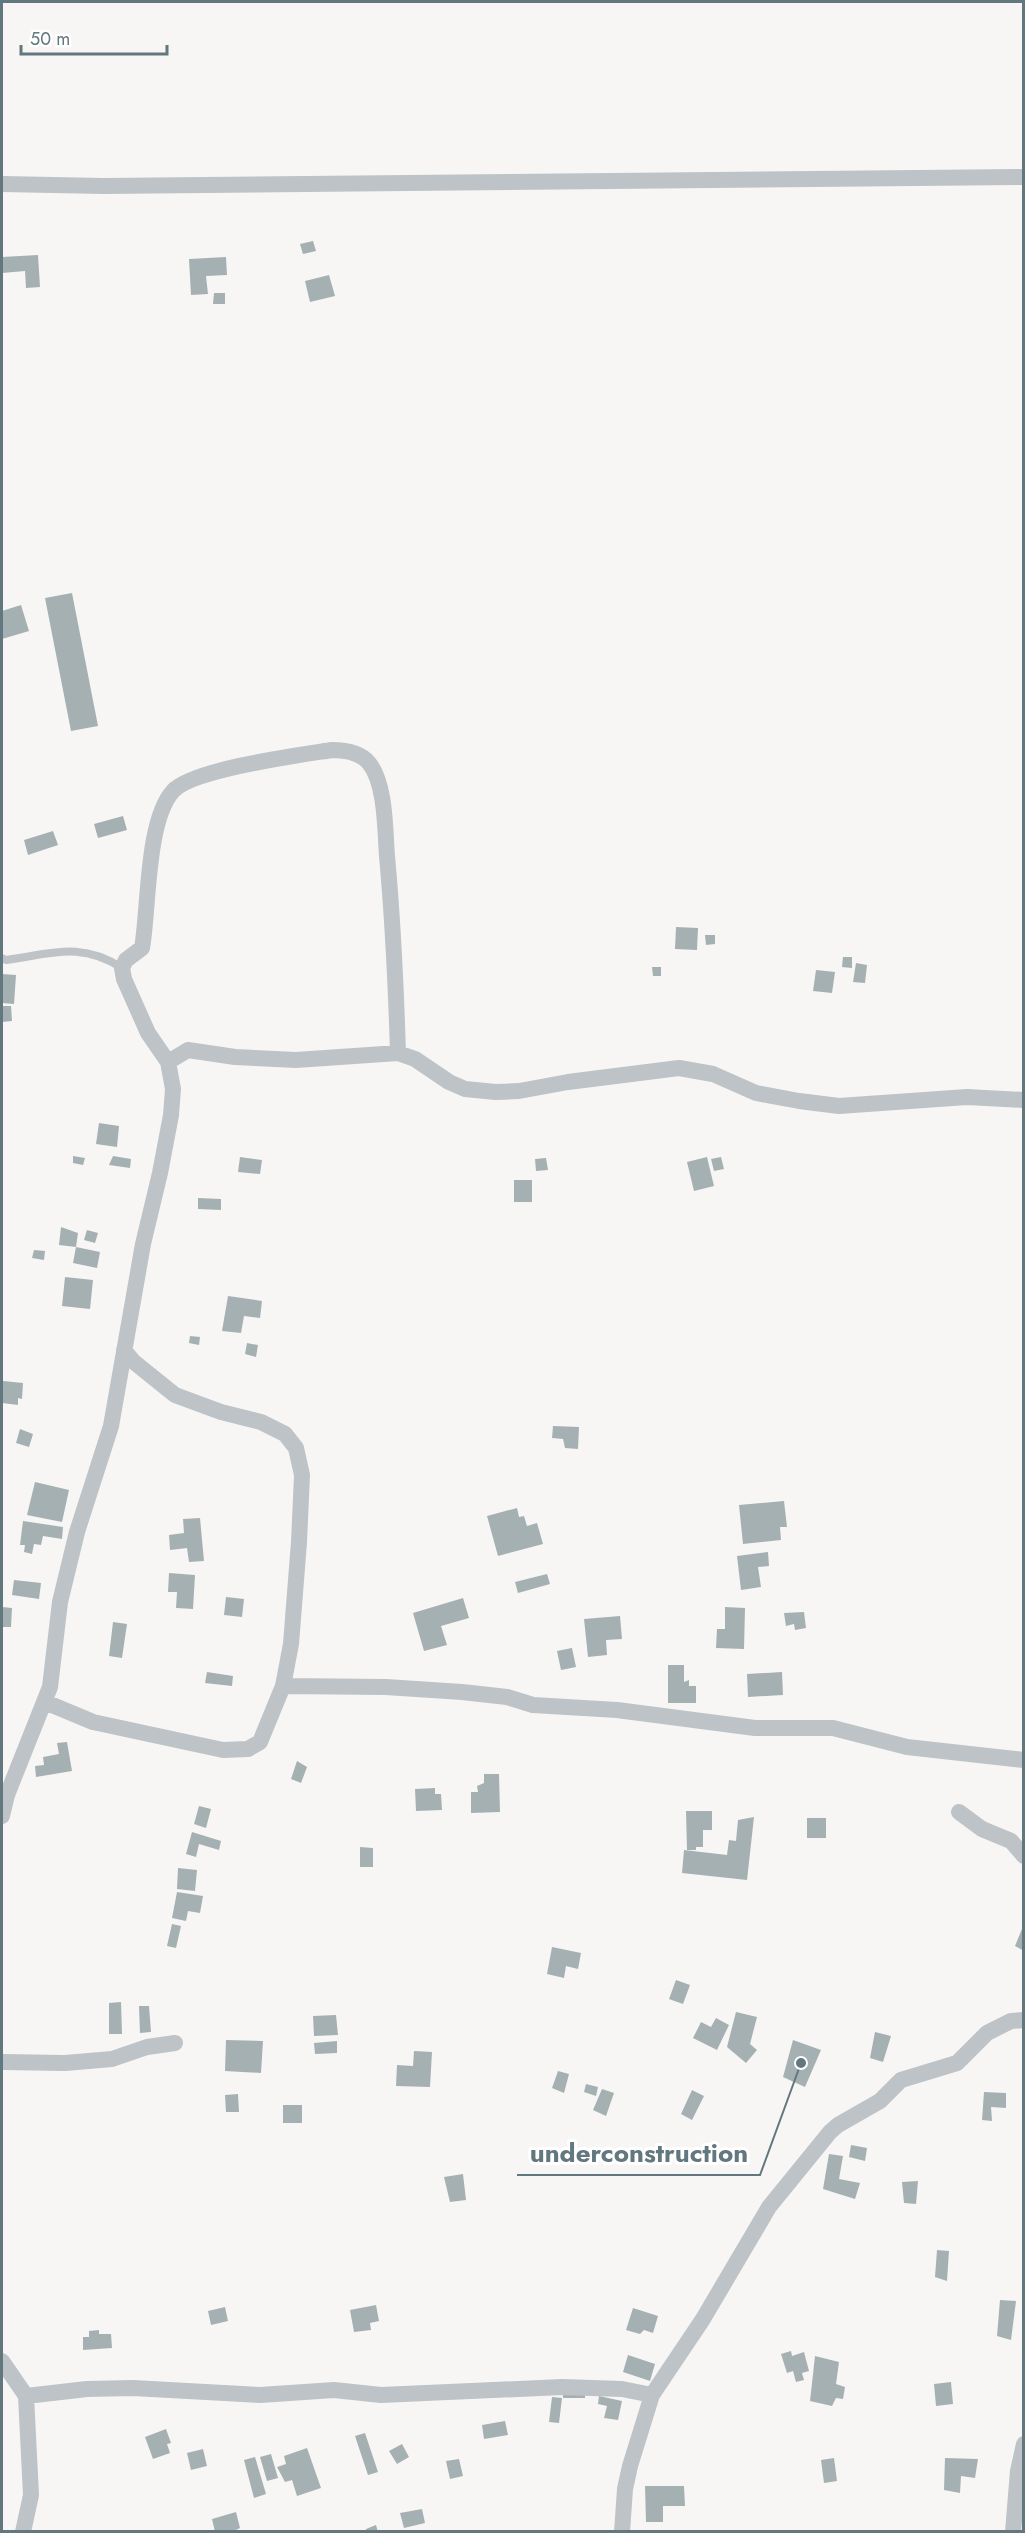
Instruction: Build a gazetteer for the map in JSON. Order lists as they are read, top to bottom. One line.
{"places":["underconstruction"],"scale_bar":"50 m"}
